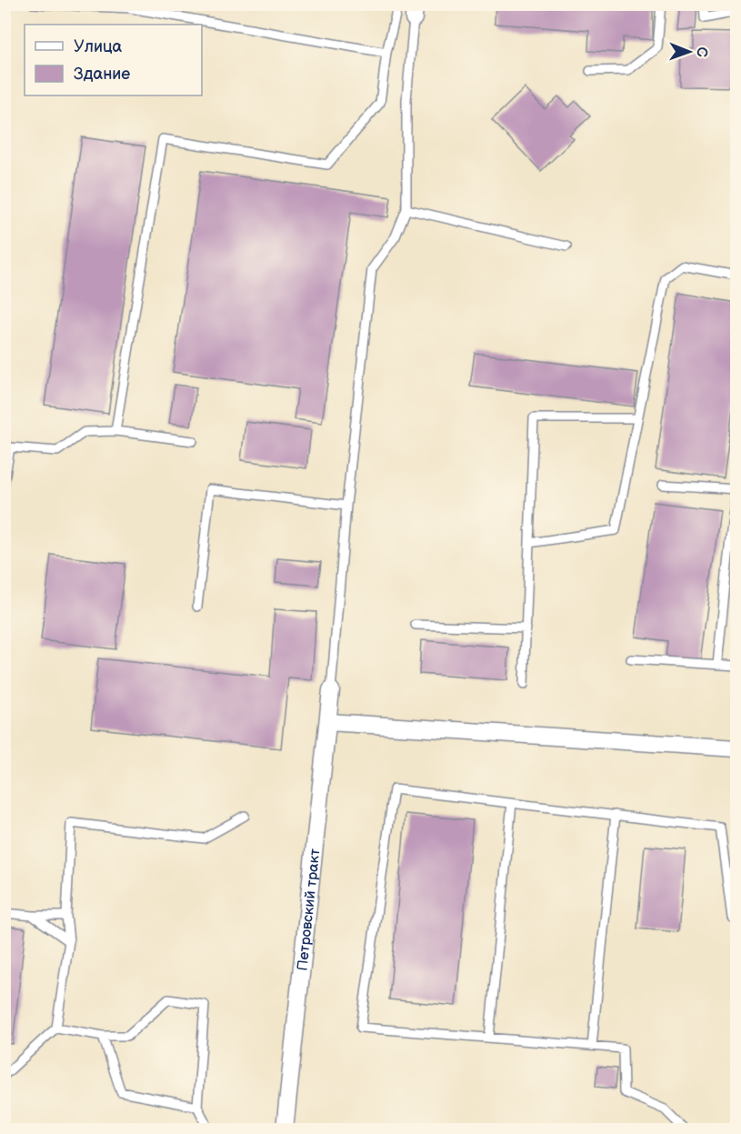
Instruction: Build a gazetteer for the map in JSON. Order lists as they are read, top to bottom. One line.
{"streets":{"street":["Петровский тракт"]},"legend":["Улица","Здание"],"north":"right"}
